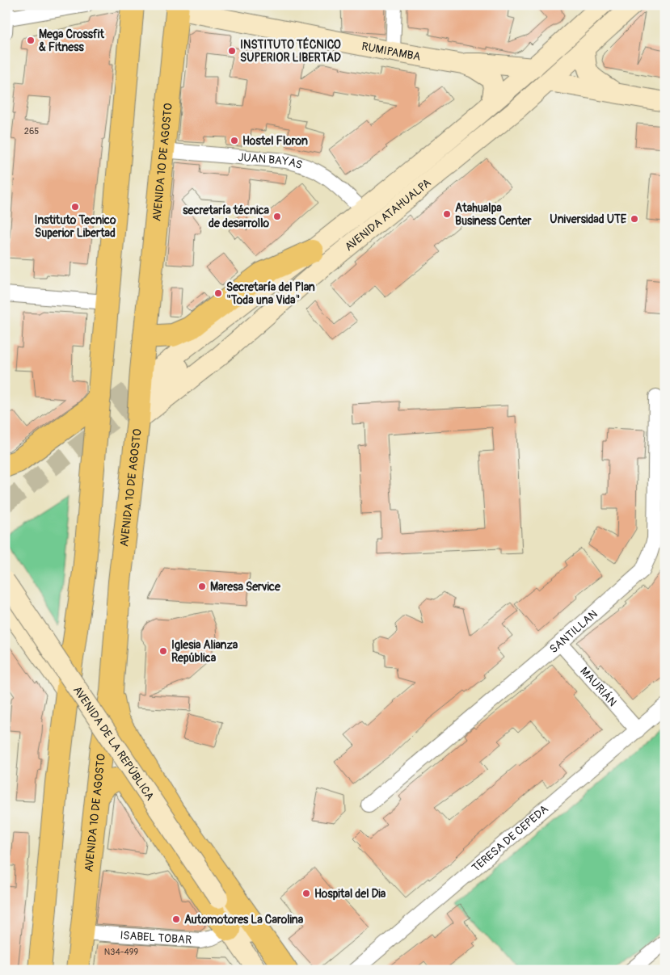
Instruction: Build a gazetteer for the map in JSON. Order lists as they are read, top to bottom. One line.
{"streets":{"main road":["RUMIPAMBA","AVENIDA 10 DE AGOSTO","AVENIDA ATAHUALPA","AVENIDA DE LA REPÚBLICA"],"street":["JUAN BAYAS","SANTILLAN","MAURIÁN","TERESA DE CEPEDA","ISABEL TOBAR"]},"crossings":[["RUMIPAMBA","AVENIDA 10 DE AGOSTO"],["RUMIPAMBA","AVENIDA ATAHUALPA"],["JUAN BAYAS","AVENIDA 10 DE AGOSTO"],["JUAN BAYAS","AVENIDA ATAHUALPA"],["AVENIDA 10 DE AGOSTO","AVENIDA ATAHUALPA"],["AVENIDA 10 DE AGOSTO","ISABEL TOBAR"],["SANTILLAN","MAURIÁN"],["MAURIÁN","TERESA DE CEPEDA"],["AVENIDA DE LA REPÚBLICA","ISABEL TOBAR"]],"places":["Mega Crossfit & Fitness","INSTITUTO TÉCNICO SUPERIOR LIBERTAD","Hostel Floron","Instituto Tecnico Superior Libertad","Atahualpa Business Center","secretaría técnica de desarrollo","Universidad UTE","Secretaría del Plan \"Toda una Vida\"","Maresa Service","Iglesia Alianza República","Hospital del Dia","Automotores La Carolina"],"house_numbers":["265","N34-499"]}
